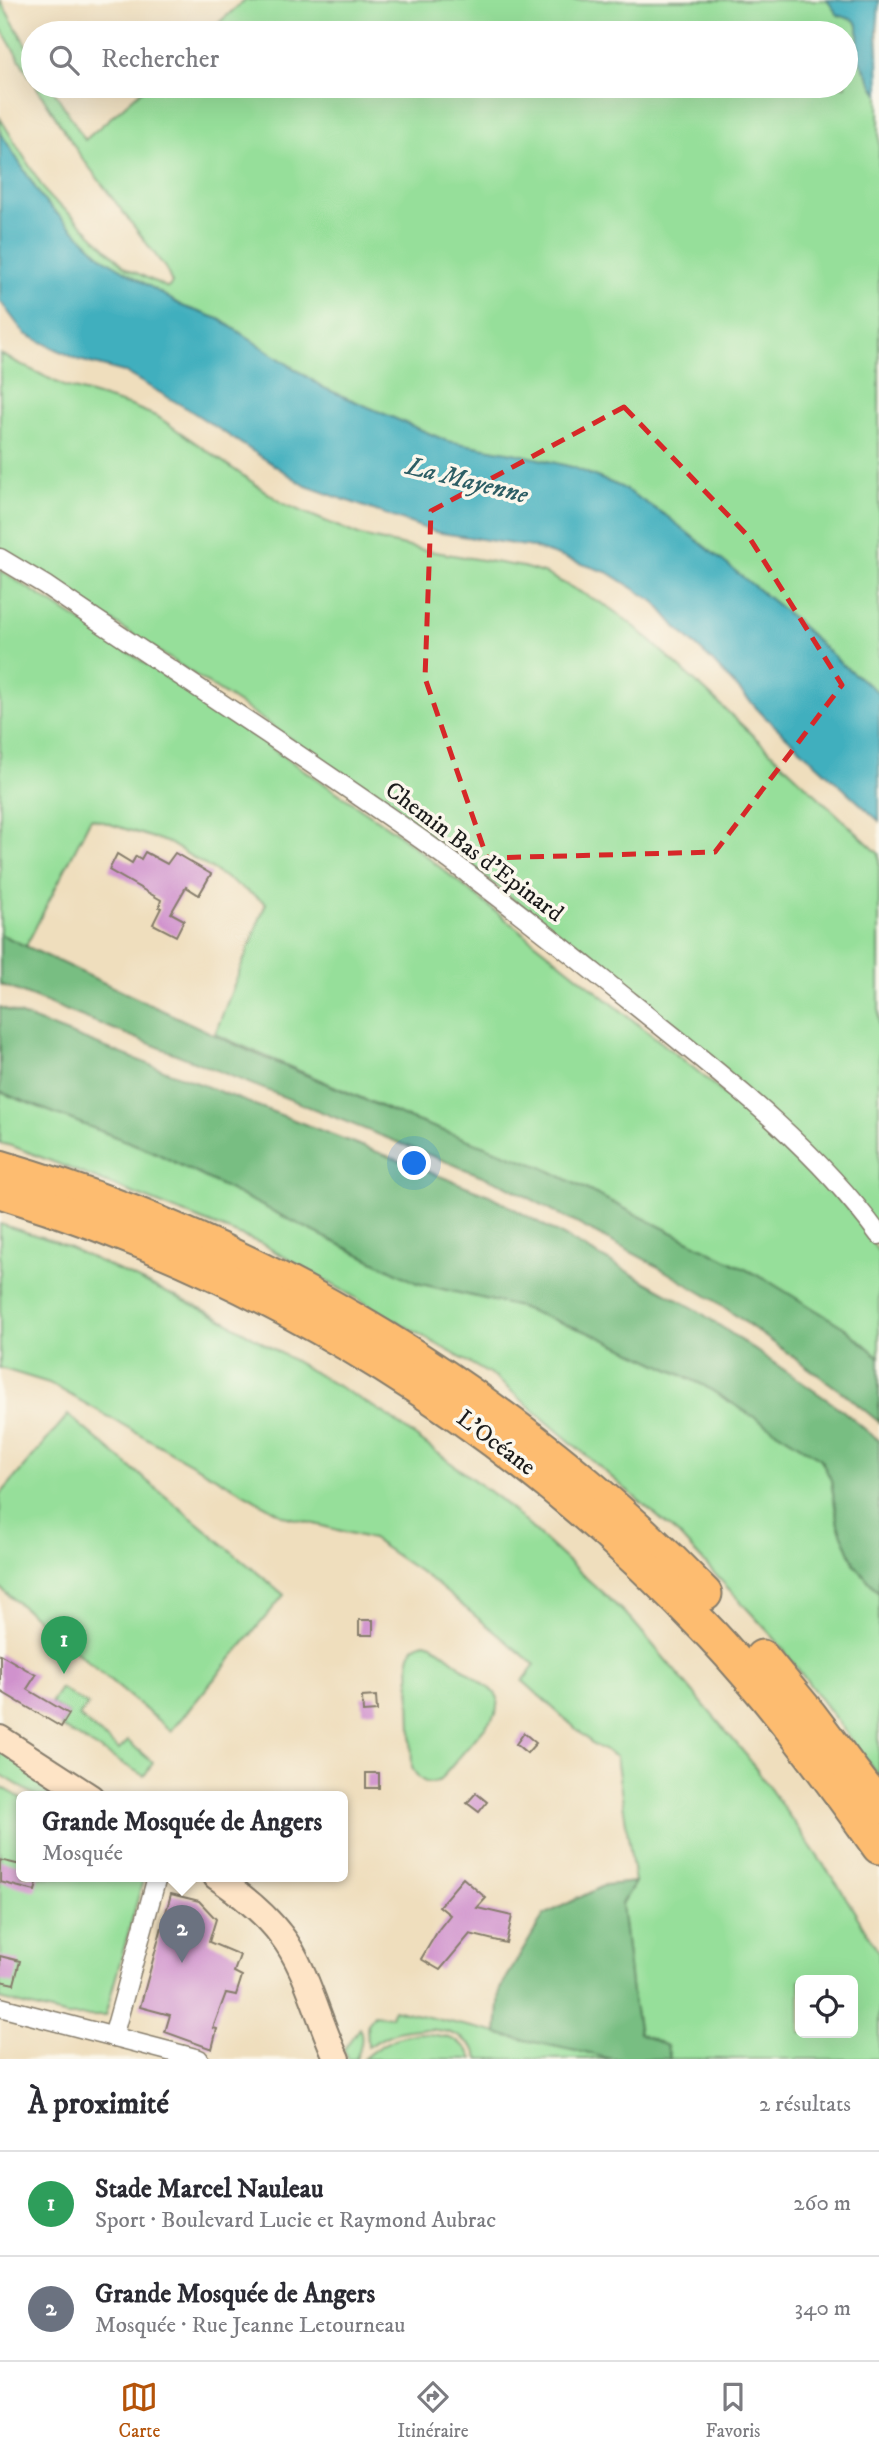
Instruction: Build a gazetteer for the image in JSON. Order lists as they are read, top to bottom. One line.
{"streets":{"highway":["L’Océane"],"street":["Chemin Bas d'Epinard"]},"water":["La Mayenne"],"page":{"search":"Rechercher","pins":["1","2"],"popup":["Grande Mosquée de Angers","Mosquée"],"heading":["À proximité","2 résultats"],"list":[{"mark":"1","name":"Stade Marcel Nauleau","note":"Sport · Boulevard Lucie et Raymond Aubrac","value":"260 m"},{"mark":"2","name":"Grande Mosquée de Angers","note":"Mosquée · Rue Jeanne Letourneau","value":"340 m"}],"nav":["Carte","Itinéraire","Favoris"]}}
